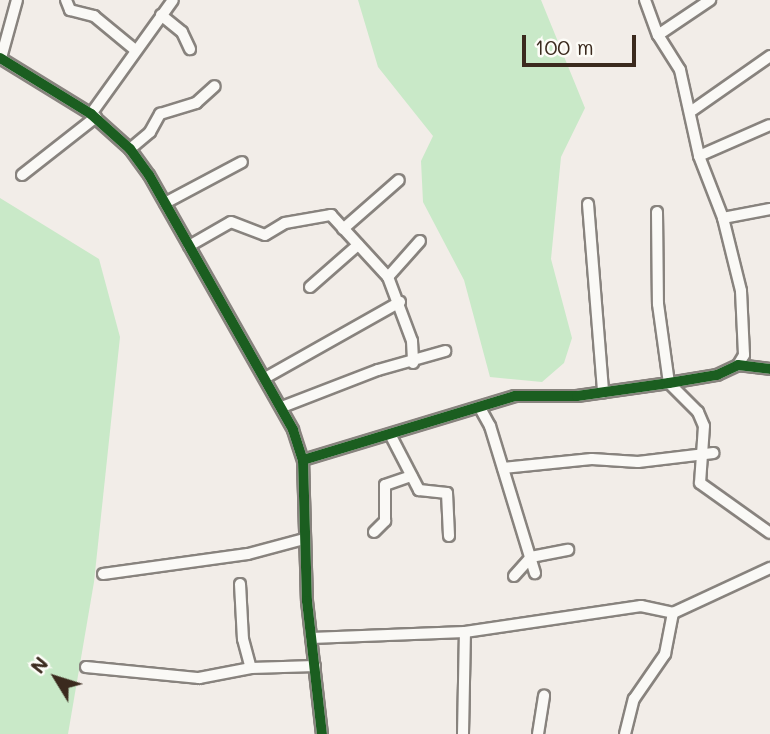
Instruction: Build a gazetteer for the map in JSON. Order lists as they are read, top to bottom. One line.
{"scale_bar":"100 m","north":"top left"}
